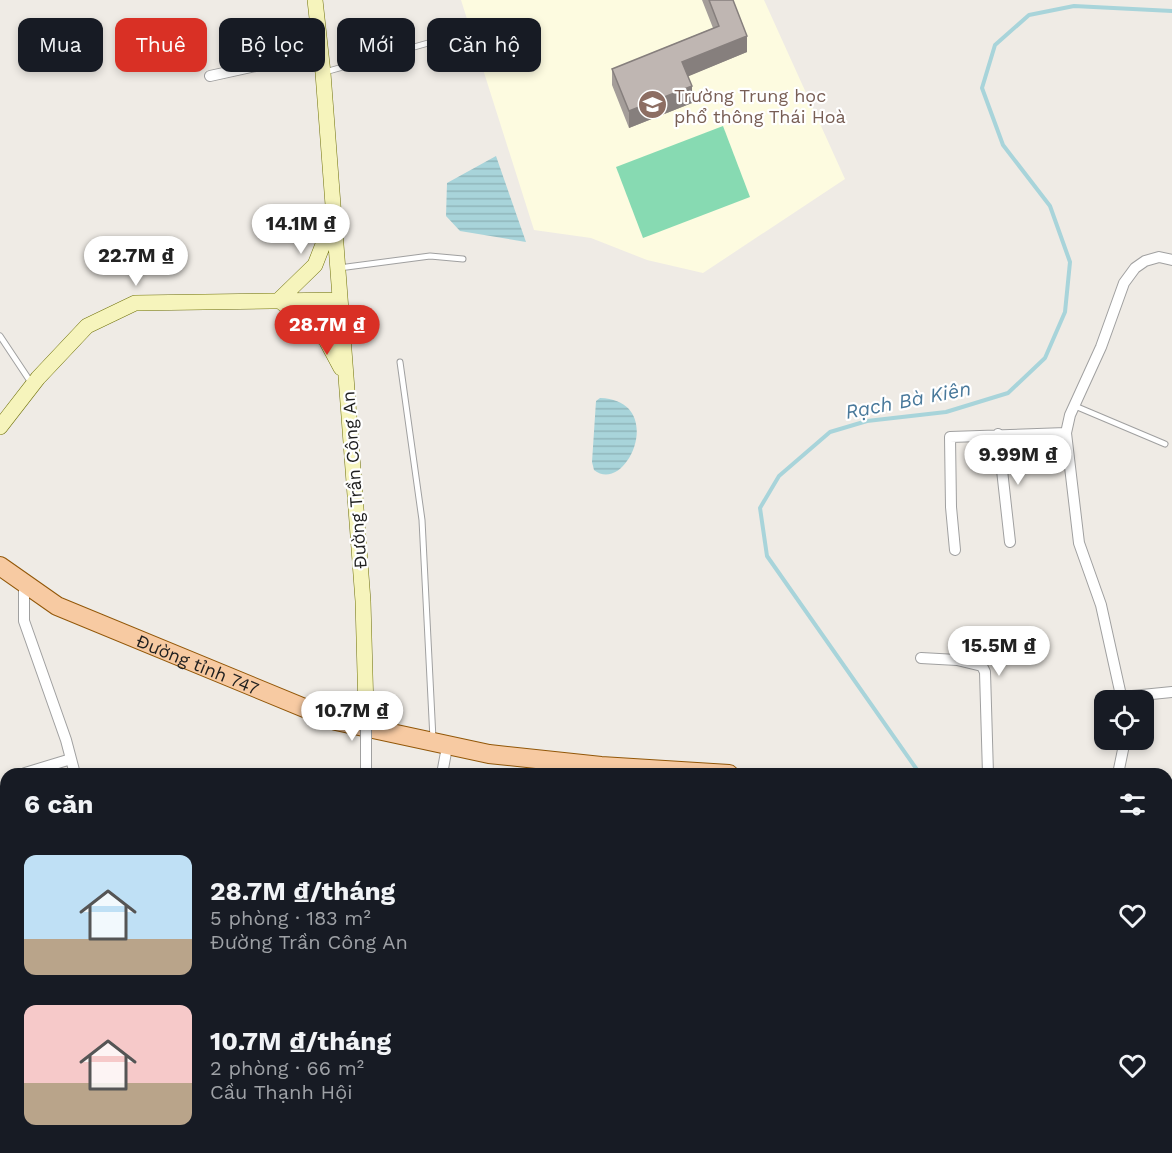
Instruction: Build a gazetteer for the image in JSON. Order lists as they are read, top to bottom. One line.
{"streets":{"main road":["Đường tỉnh 747"],"street":["Đường Trần Công An"]},"water":["Rạch Bà Kiên"],"places":{"school or university":["Trường Trung học phổ thông Thái Hoà"]},"page":{"chip":["Mua","Thuê","Bộ lọc","Mới","Căn hộ"],"price":["14.1M ₫","22.7M ₫","28.7M ₫","9.99M ₫","15.5M ₫","10.7M ₫"],"heading":"6 căn","list":[{"name":"28.7M ₫/tháng","note":"5 phòng · 183 m² · Đường Trần Công An"},{"name":"10.7M ₫/tháng","note":"2 phòng · 66 m² · Cầu Thạnh Hội"}]}}
